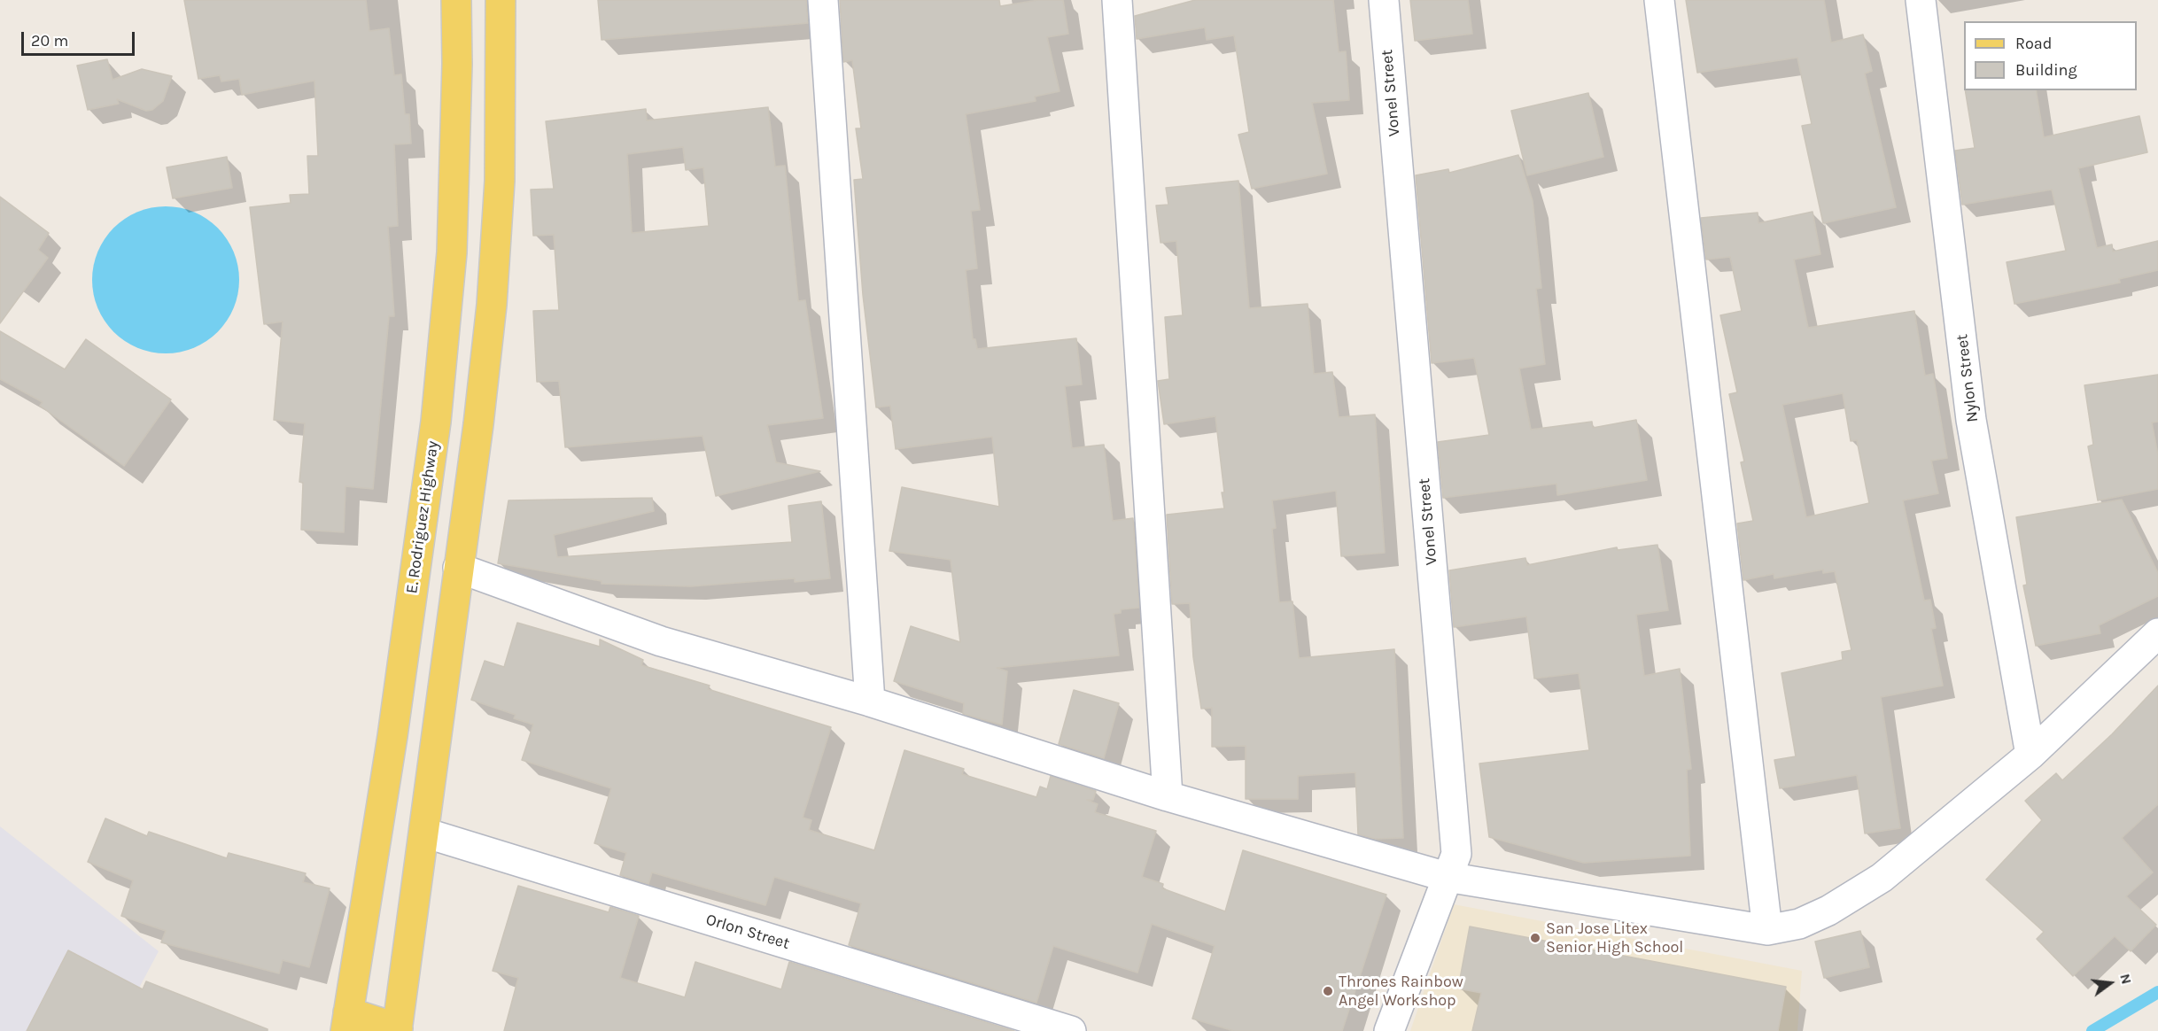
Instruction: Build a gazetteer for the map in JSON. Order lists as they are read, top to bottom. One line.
{"streets":{"main road":["E. Rodriguez Highway"],"street":["Vonel Street","Nylon Street","Orlon Street"]},"places":["San Jose Litex Senior High School","Thrones Rainbow Angel Workshop"],"legend":["Road","Building"],"scale_bar":"20 m","north":"right"}
